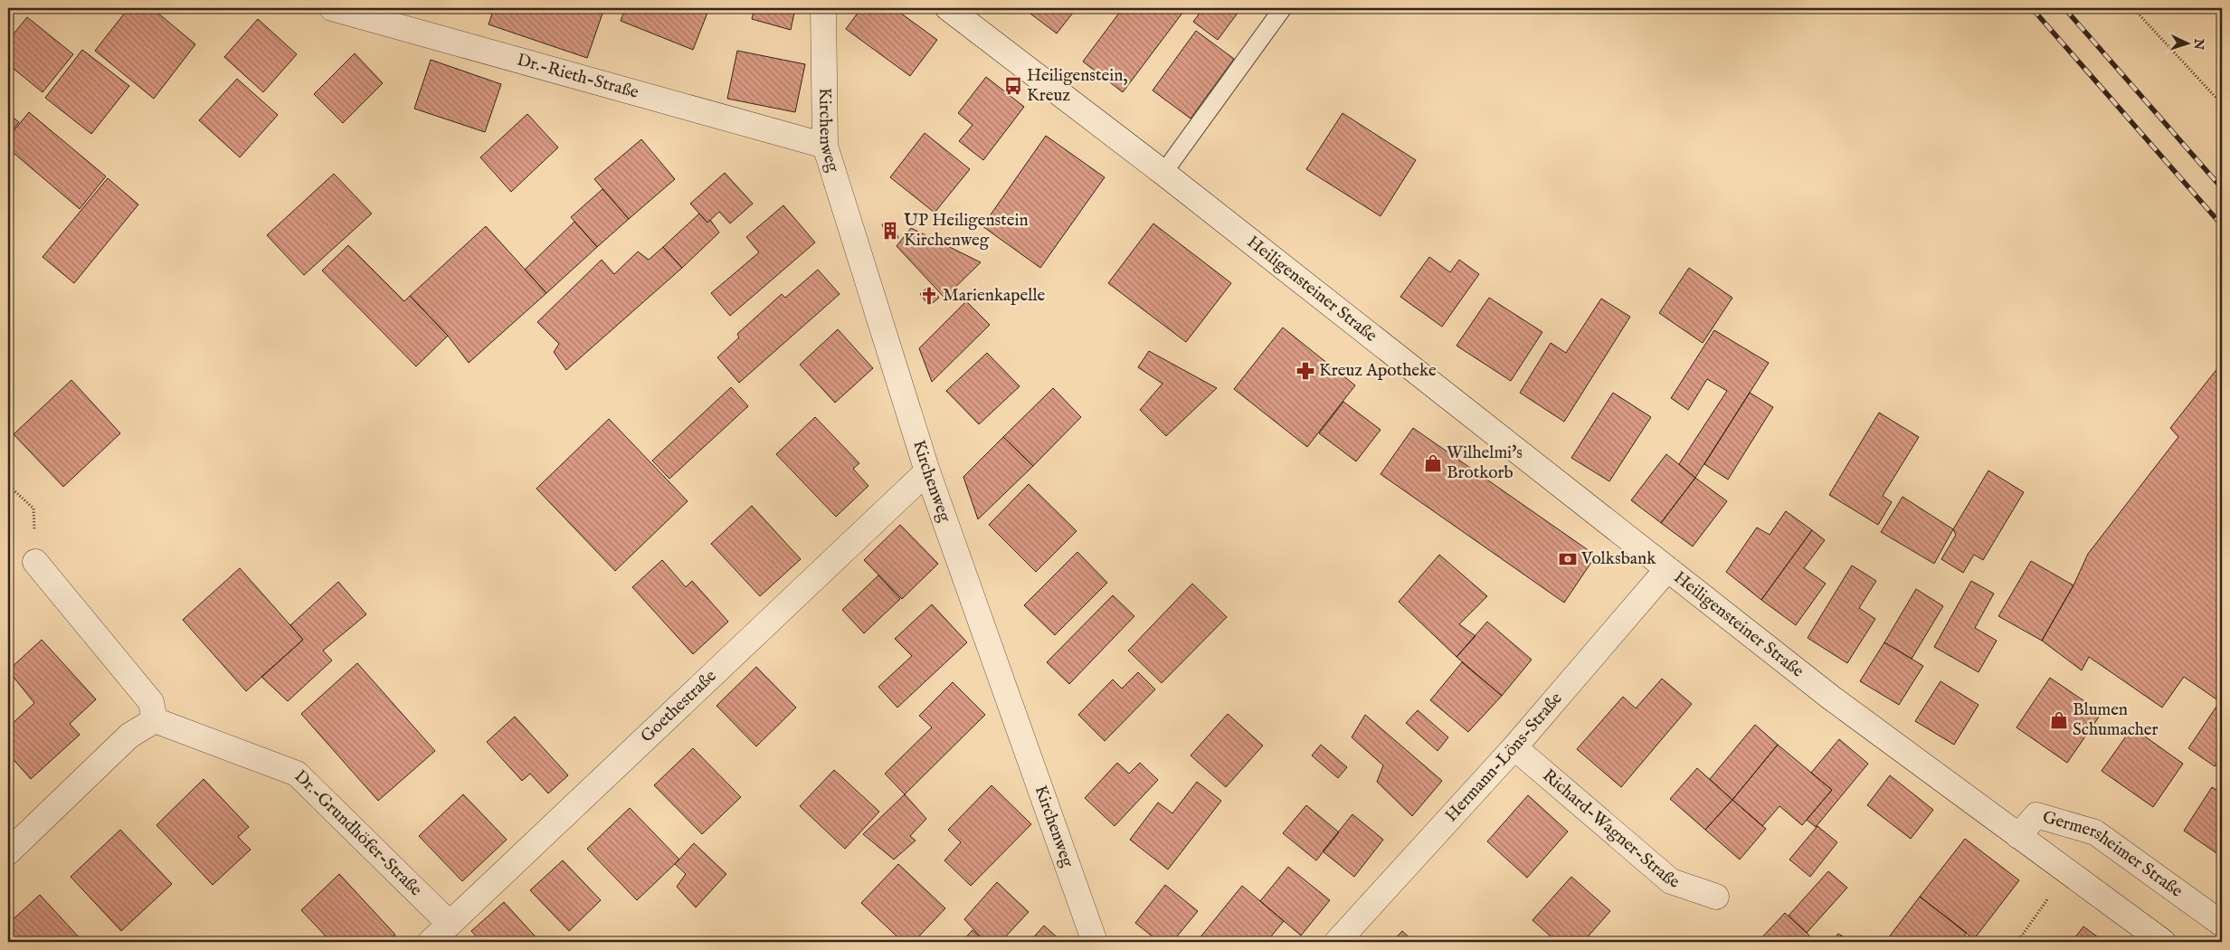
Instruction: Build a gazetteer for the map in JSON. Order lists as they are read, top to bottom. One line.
{"streets":{"street":["Dr.-Rieth-Straße","Kirchenweg","Heiligensteiner Straße","Goethestraße","Hermann-Löns-Straße","Richard-Wagner-Straße","Dr.-Grundhöfer-Straße","Germersheimer Straße"]},"crossings":[["Dr.-Rieth-Straße","Kirchenweg"],["Kirchenweg","Goethestraße"],["Heiligensteiner Straße","Hermann-Löns-Straße"],["Heiligensteiner Straße","Germersheimer Straße"],["Goethestraße","Dr.-Grundhöfer-Straße"],["Hermann-Löns-Straße","Richard-Wagner-Straße"]],"places":{"bus stop":["Heiligenstein, Kreuz"],"building":["UP Heiligenstein Kirchenweg"],"church":["Marienkapelle"],"pharmacy":["Kreuz Apotheke"],"shop":["Wilhelmi's Brotkorb","Blumen Schumacher"],"bank":["Volksbank"]},"north":"right"}
